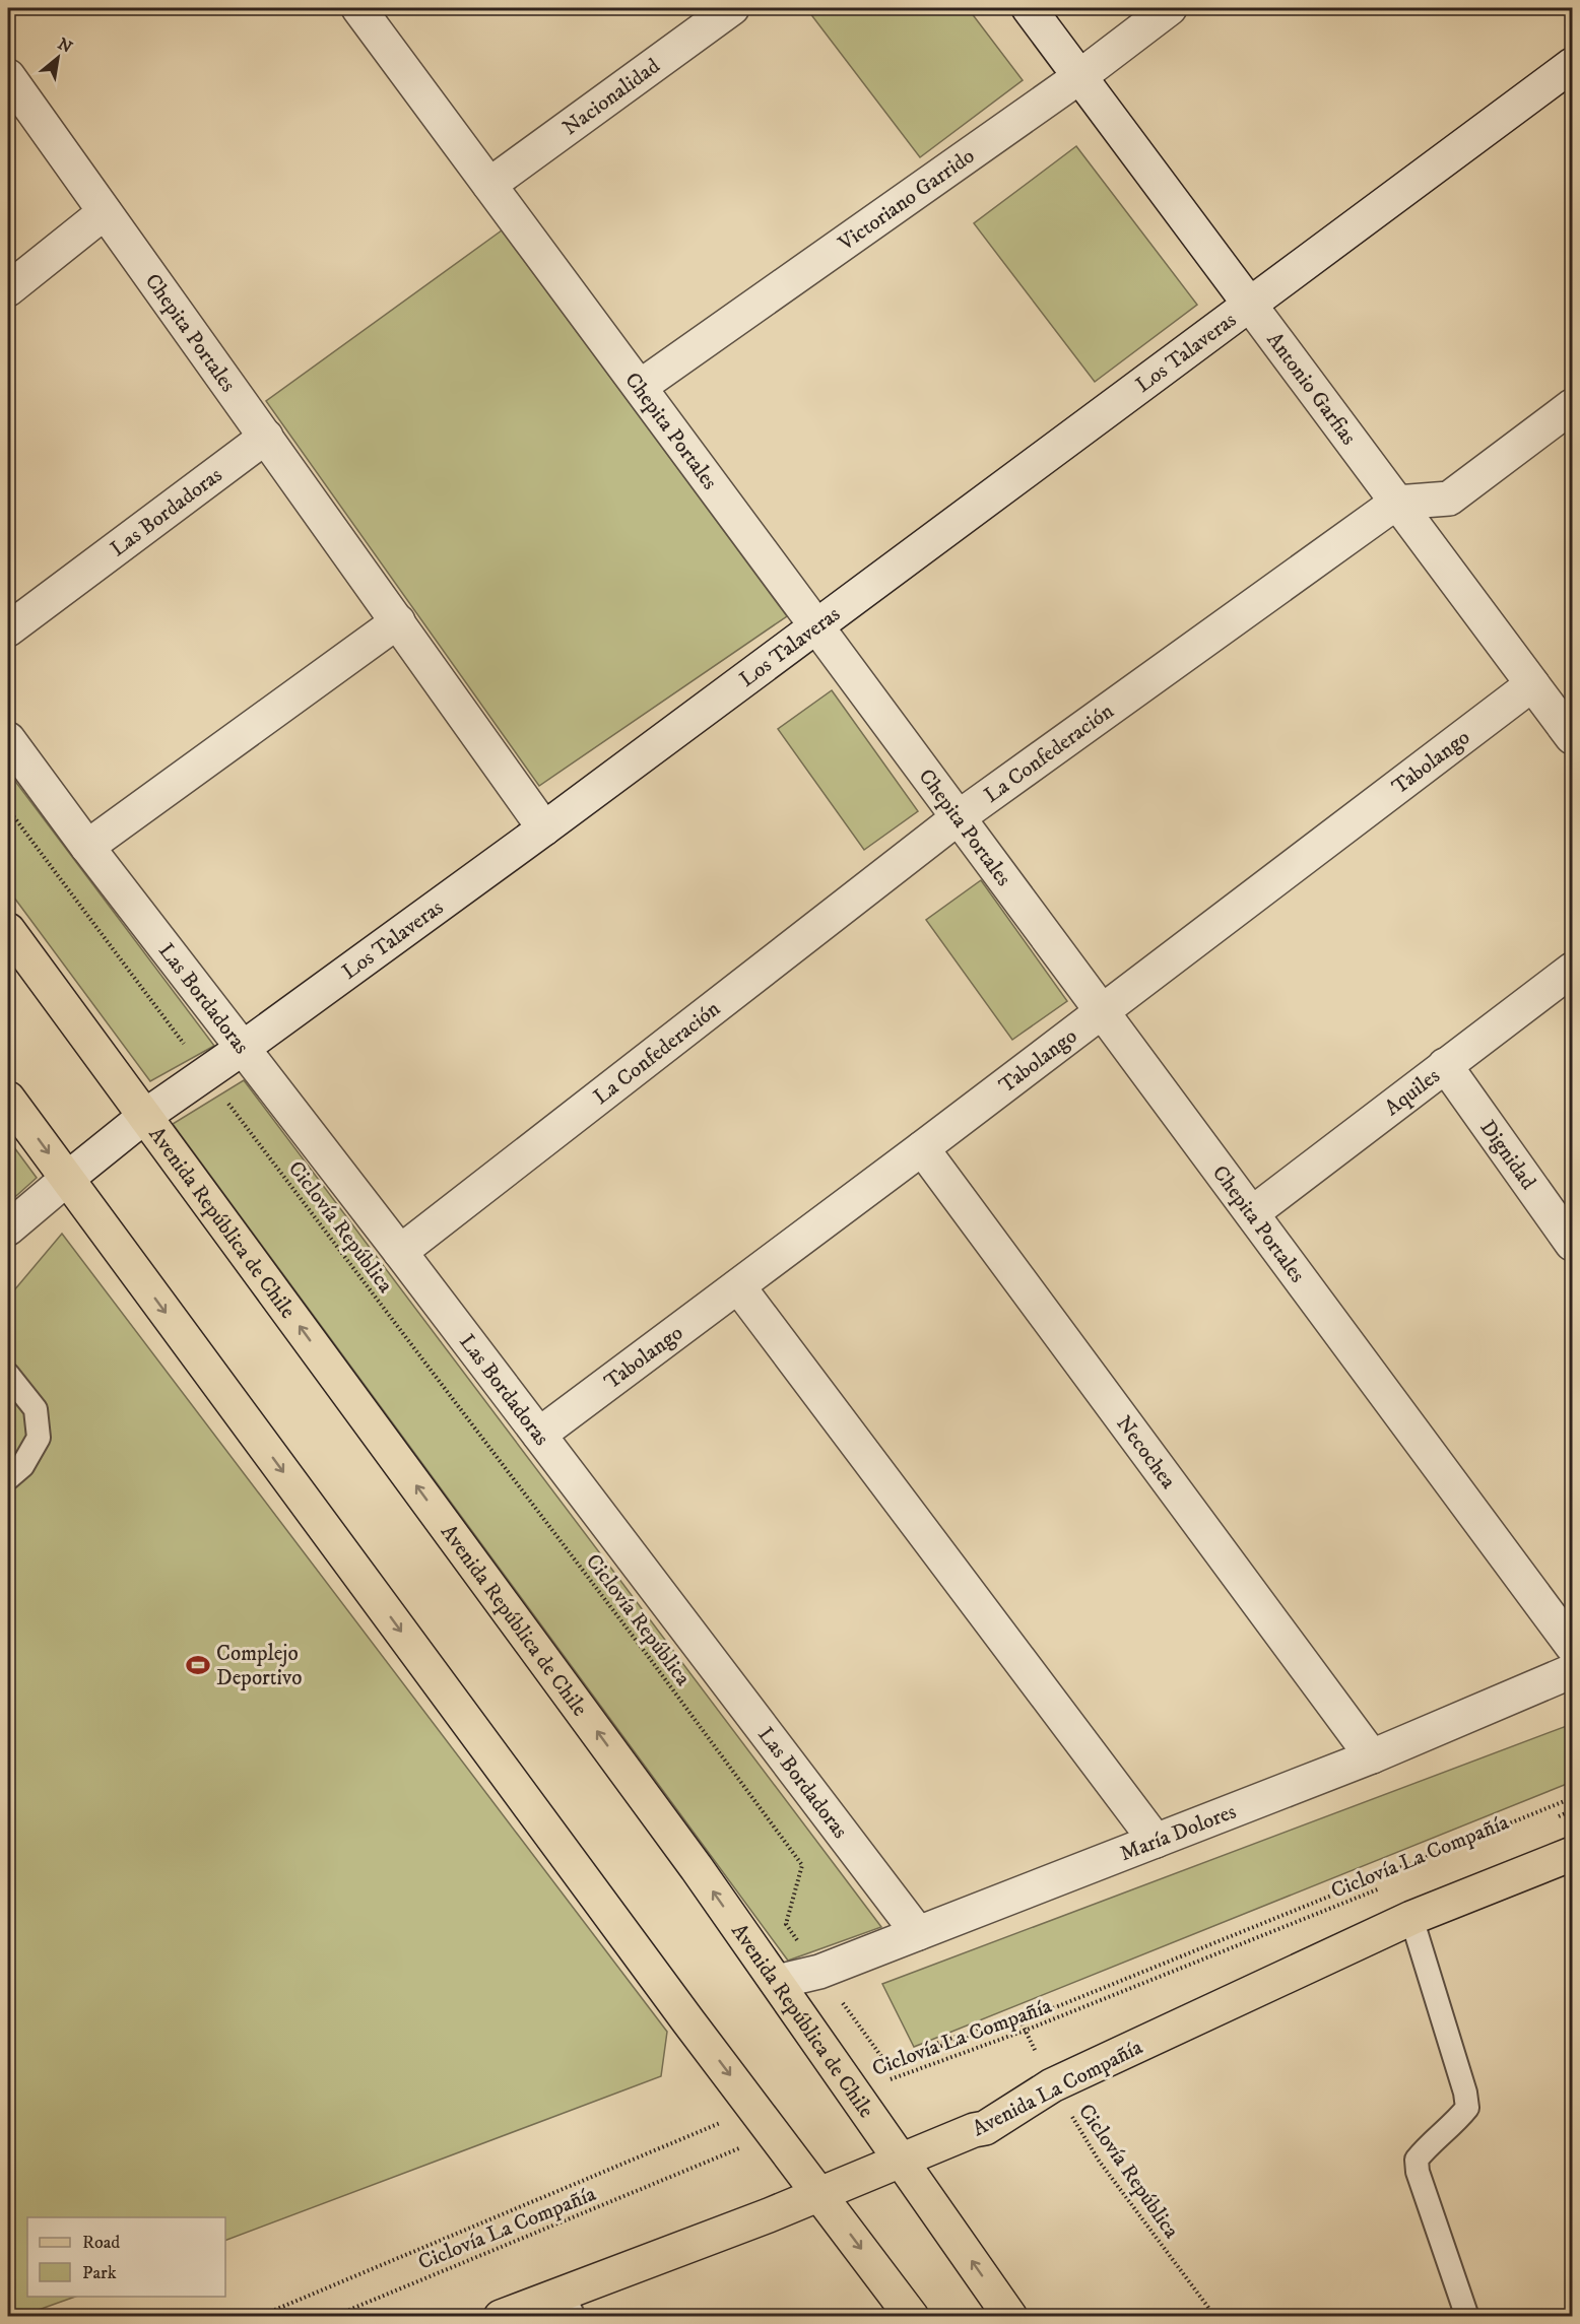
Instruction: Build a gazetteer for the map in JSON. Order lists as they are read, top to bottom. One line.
{"streets":{"main road":["Avenida República de Chile","Avenida La Compañía"],"street":["Nacionalidad","Victoriano Garrido","Chepita Portales","Los Talaveras","Antonio Garfias","Las Bordadoras","La Confederación","Tabolango","Aquiles","Dignidad","Necochea","María Dolores"],"path":["Ciclovía República","Ciclovía La Compañía"]},"crossings":[["Nacionalidad","Chepita Portales"],["Victoriano Garrido","Chepita Portales"],["Victoriano Garrido","Antonio Garfias"],["Chepita Portales","Los Talaveras"],["Chepita Portales","Las Bordadoras"],["Chepita Portales","La Confederación"],["Chepita Portales","Tabolango"],["Chepita Portales","Aquiles"],["Los Talaveras","Antonio Garfias"],["Los Talaveras","Las Bordadoras"],["Los Talaveras","Avenida República de Chile"],["Los Talaveras","Ciclovía República"],["Antonio Garfias","La Confederación"],["Antonio Garfias","Tabolango"],["Las Bordadoras","La Confederación"],["Las Bordadoras","Tabolango"],["Las Bordadoras","María Dolores"],["Tabolango","Necochea"],["Aquiles","Dignidad"],["Avenida República de Chile","María Dolores"],["Avenida República de Chile","Ciclovía La Compañía"],["Avenida República de Chile","Avenida La Compañía"],["Ciclovía República","María Dolores"],["Ciclovía República","Ciclovía La Compañía"],["Ciclovía República","Avenida La Compañía"],["Necochea","María Dolores"]],"places":{"sports":["Complejo Deportivo"]},"legend":["Road","Park"],"north":"top right"}
